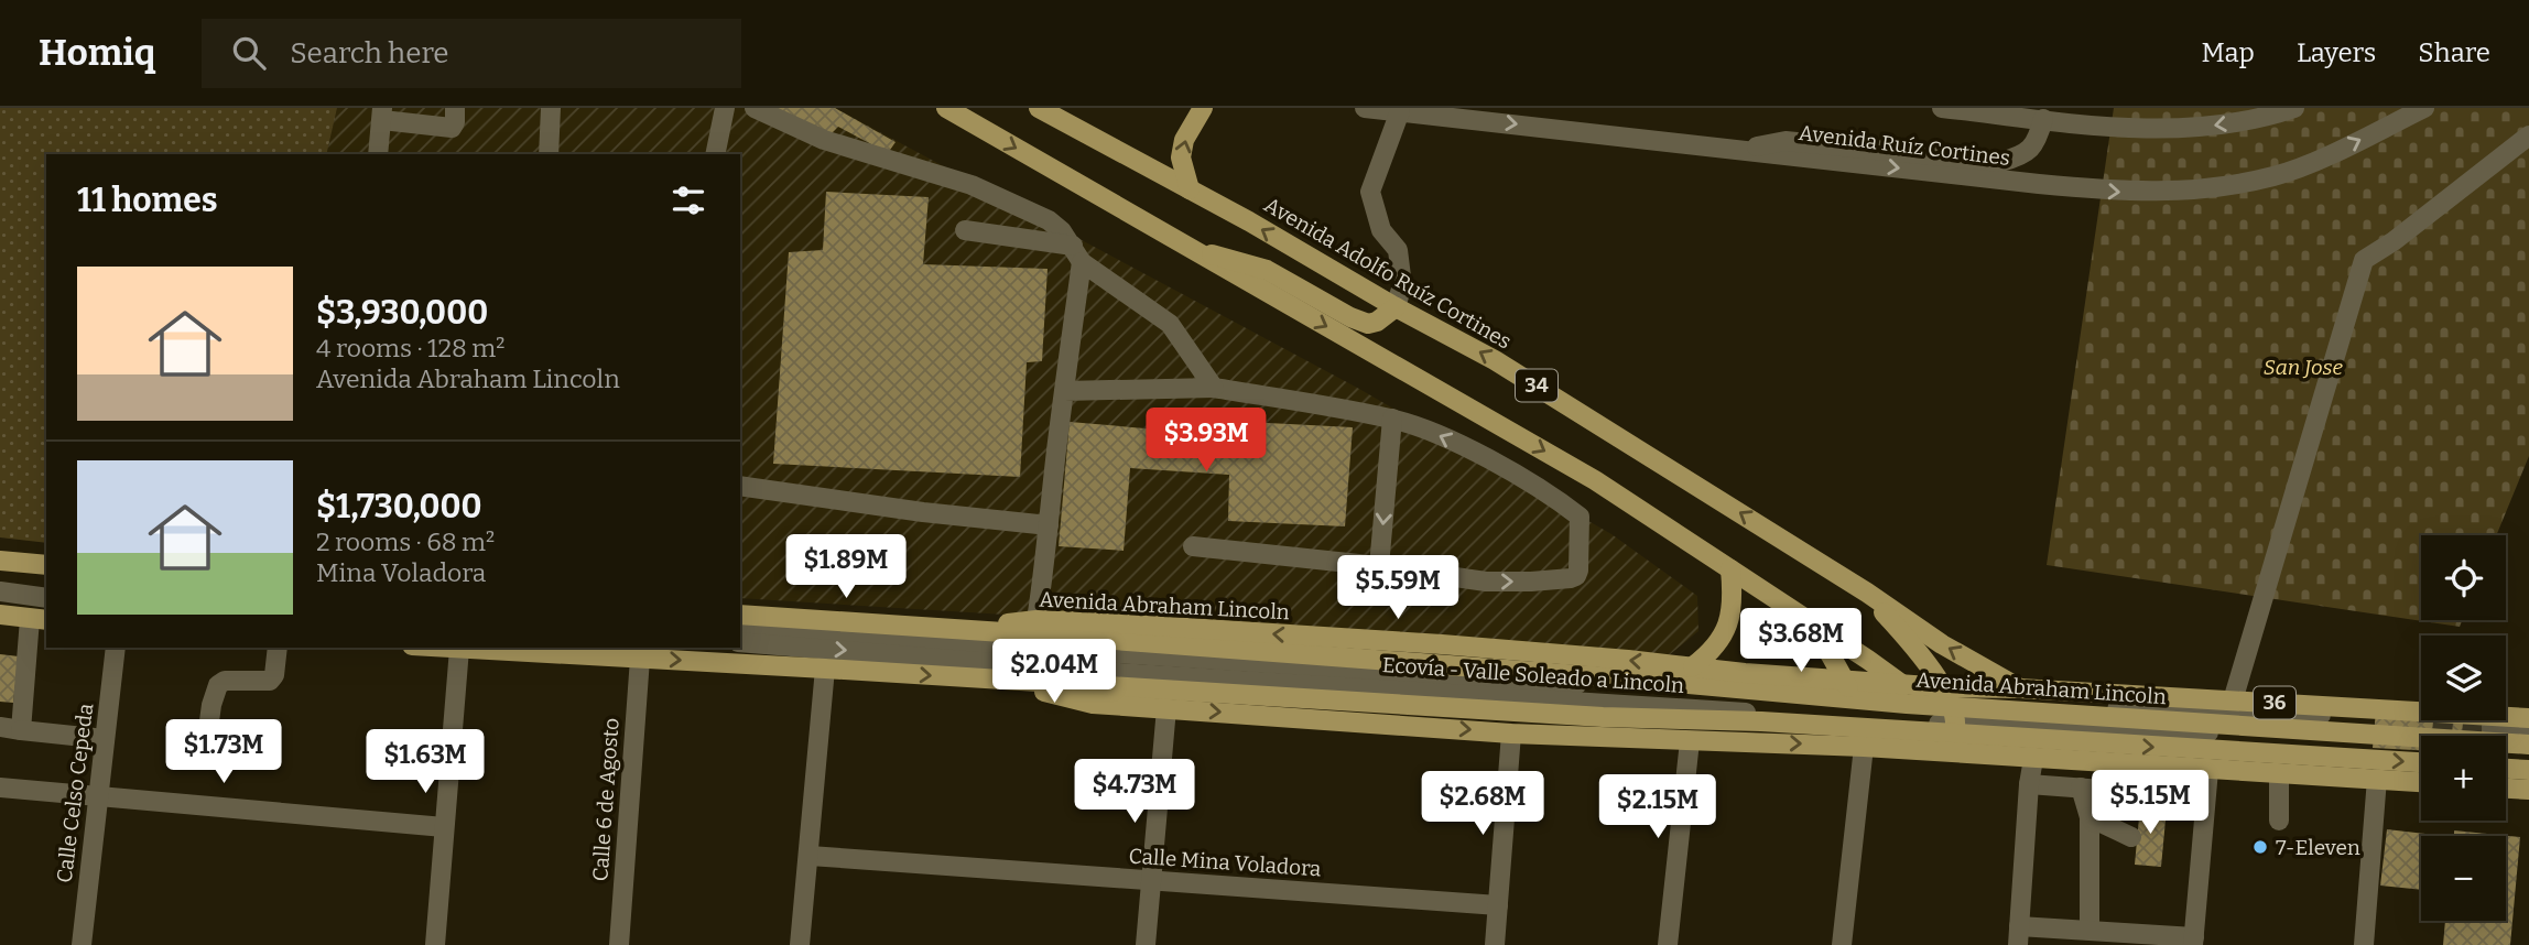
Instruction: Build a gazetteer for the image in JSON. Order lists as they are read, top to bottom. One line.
{"streets":{"main road":["Avenida Adolfo Ruíz Cortines","34","Avenida Abraham Lincoln","36"],"street":["Avenida Ruíz Cortines","Ecovía - Valle Soleado a Lincoln","Calle Celso Cepeda","Calle 6 de Agosto","Calle Mina Voladora"]},"crossings":[["Avenida Adolfo Ruíz Cortines","Avenida Abraham Lincoln"],["34","Avenida Abraham Lincoln"],["34","Ecovía - Valle Soleado a Lincoln"]],"parks":["San Jose"],"places":["7-Eleven"],"page":{"header":"Homiq","search":"Search here","nav":["Map","Layers","Share"],"heading":"11 homes","list":[{"name":"$3,930,000","note":"4 rooms · 128 m² · Avenida Abraham Lincoln"},{"name":"$1,730,000","note":"2 rooms · 68 m² · Mina Voladora"}],"price":["$3.93M","$1.89M","$5.59M","$3.68M","$2.04M","$1.73M","$1.63M","$4.73M","$5.15M","$2.68M","$2.15M"],"map_buttons":["+","−"]}}
